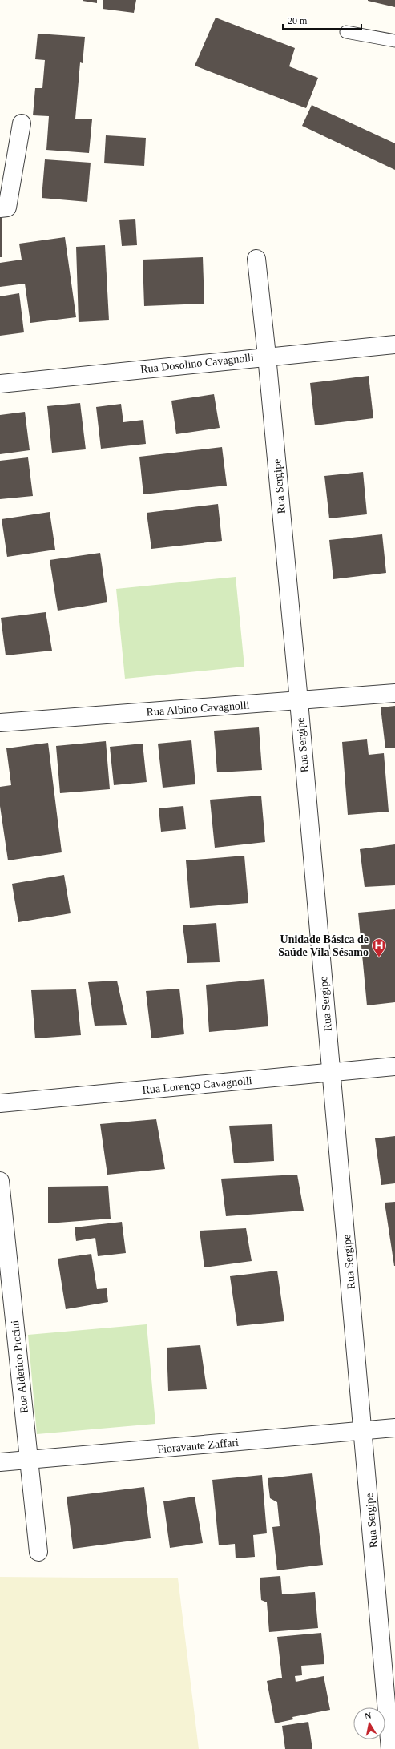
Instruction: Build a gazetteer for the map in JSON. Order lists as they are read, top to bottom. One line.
{"streets":{"street":["Rua Dosolino Cavagnolli","Rua Sergipe","Rua Albino Cavagnolli","Rua Lorenço Cavagnolli","Rua Alderico Piccini","Fioravante Zaffari"]},"crossings":[["Rua Dosolino Cavagnolli","Rua Sergipe"],["Rua Sergipe","Rua Albino Cavagnolli"],["Rua Sergipe","Rua Lorenço Cavagnolli"],["Rua Sergipe","Fioravante Zaffari"],["Rua Alderico Piccini","Fioravante Zaffari"]],"places":{"hospital":["Unidade Básica de Saúde Vila Sésamo"]},"scale_bar":"20 m","north":"top"}
